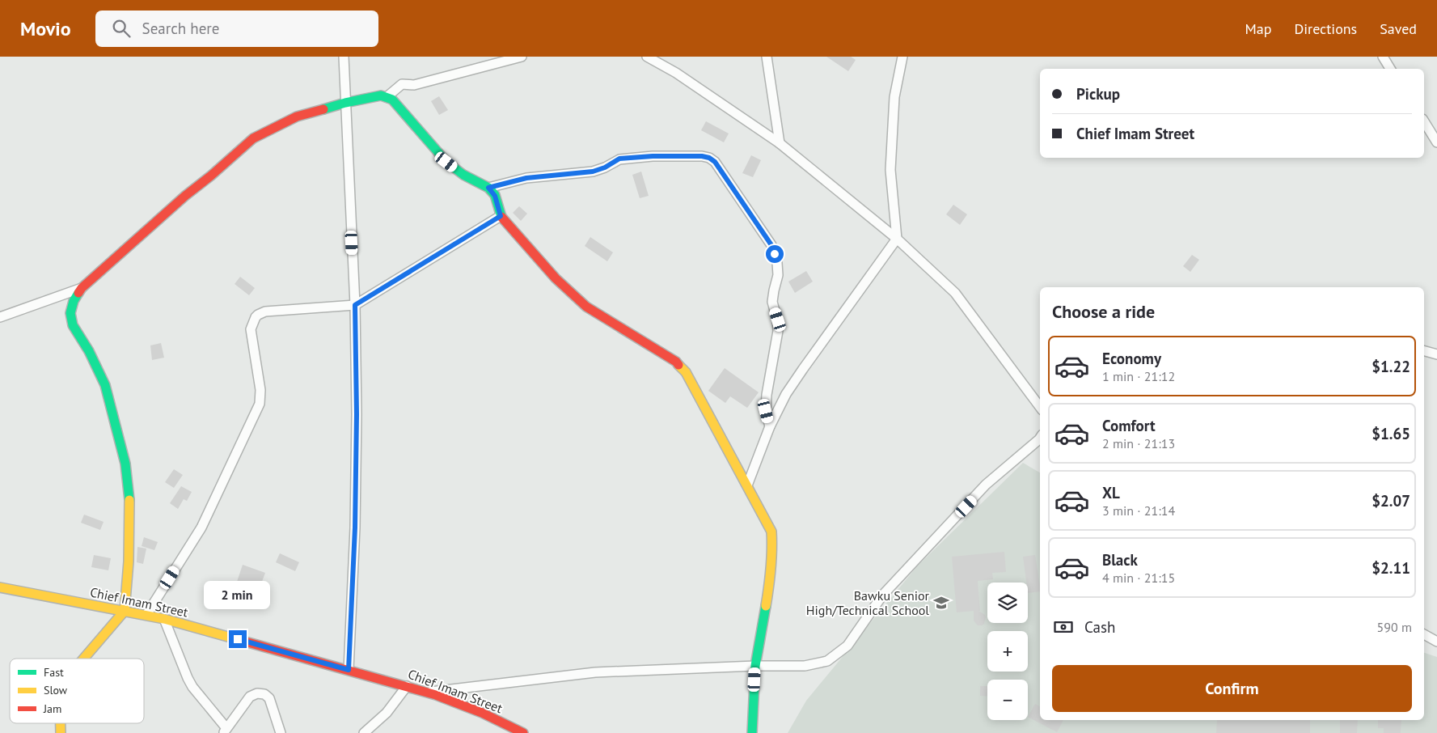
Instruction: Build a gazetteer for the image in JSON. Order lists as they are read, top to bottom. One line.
{"streets":{"street":["Chief Imam Street"]},"places":{"school or university":["Bawku Senior High/Technical School"]},"legend":["Fast","Slow","Jam"],"page":{"header":"Movio","search":"Search here","nav":["Map","Directions","Saved"],"banner":["Pickup","Chief Imam Street"],"heading":"Choose a ride","list":[{"name":"Economy","note":"1 min · 21:12","value":"$1.22"},{"name":"Comfort","note":"2 min · 21:13","value":"$1.65"},{"name":"XL","note":"3 min · 21:14","value":"$2.07"},{"name":"Black","note":"4 min · 21:15","value":"$2.11"}],"bubble":"2 min","map_buttons":["+","−"],"pay":["Cash","590 m"],"buttons":"Confirm"}}
